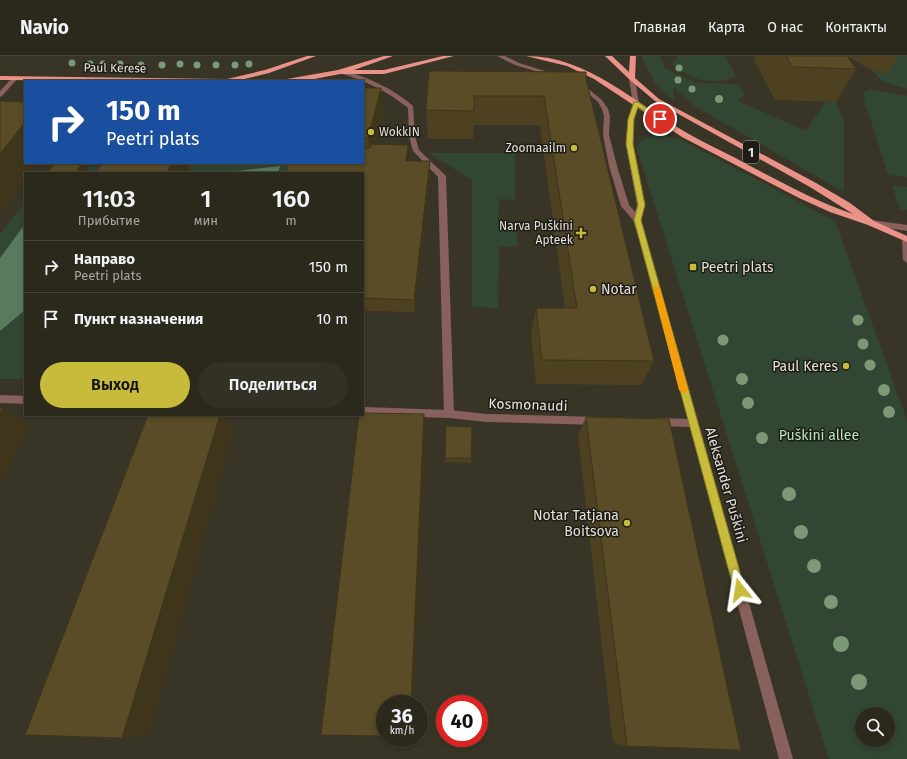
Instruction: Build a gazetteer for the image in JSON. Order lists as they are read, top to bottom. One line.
{"streets":{"highway":["Paul Kerese","1"],"street":["Kosmonaudi","Aleksander Puškini"]},"crossings":[["1","Aleksander Puškini"]],"parks":["Puškini allee"],"places":{"other":["WokkIN","Zoomaailm","Notar","Paul Keres","Notar Tatjana Boitsova"],"health":["Narva Puškini Apteek"],"transit":["Peetri plats"]},"page":{"header":"Navio","nav":["Главная","Карта","О нас","Контакты"],"turn":["150 m","Peetri plats"],"eta":["11:03","Прибытие","1","мин","160","m"],"list":[{"name":"Направо","note":"Peetri plats","value":"150 m"},{"name":"Пункт назначения","value":"10 m"}],"buttons":["Выход","Поделиться"],"speed":"36 km/h","limit":"40"}}
